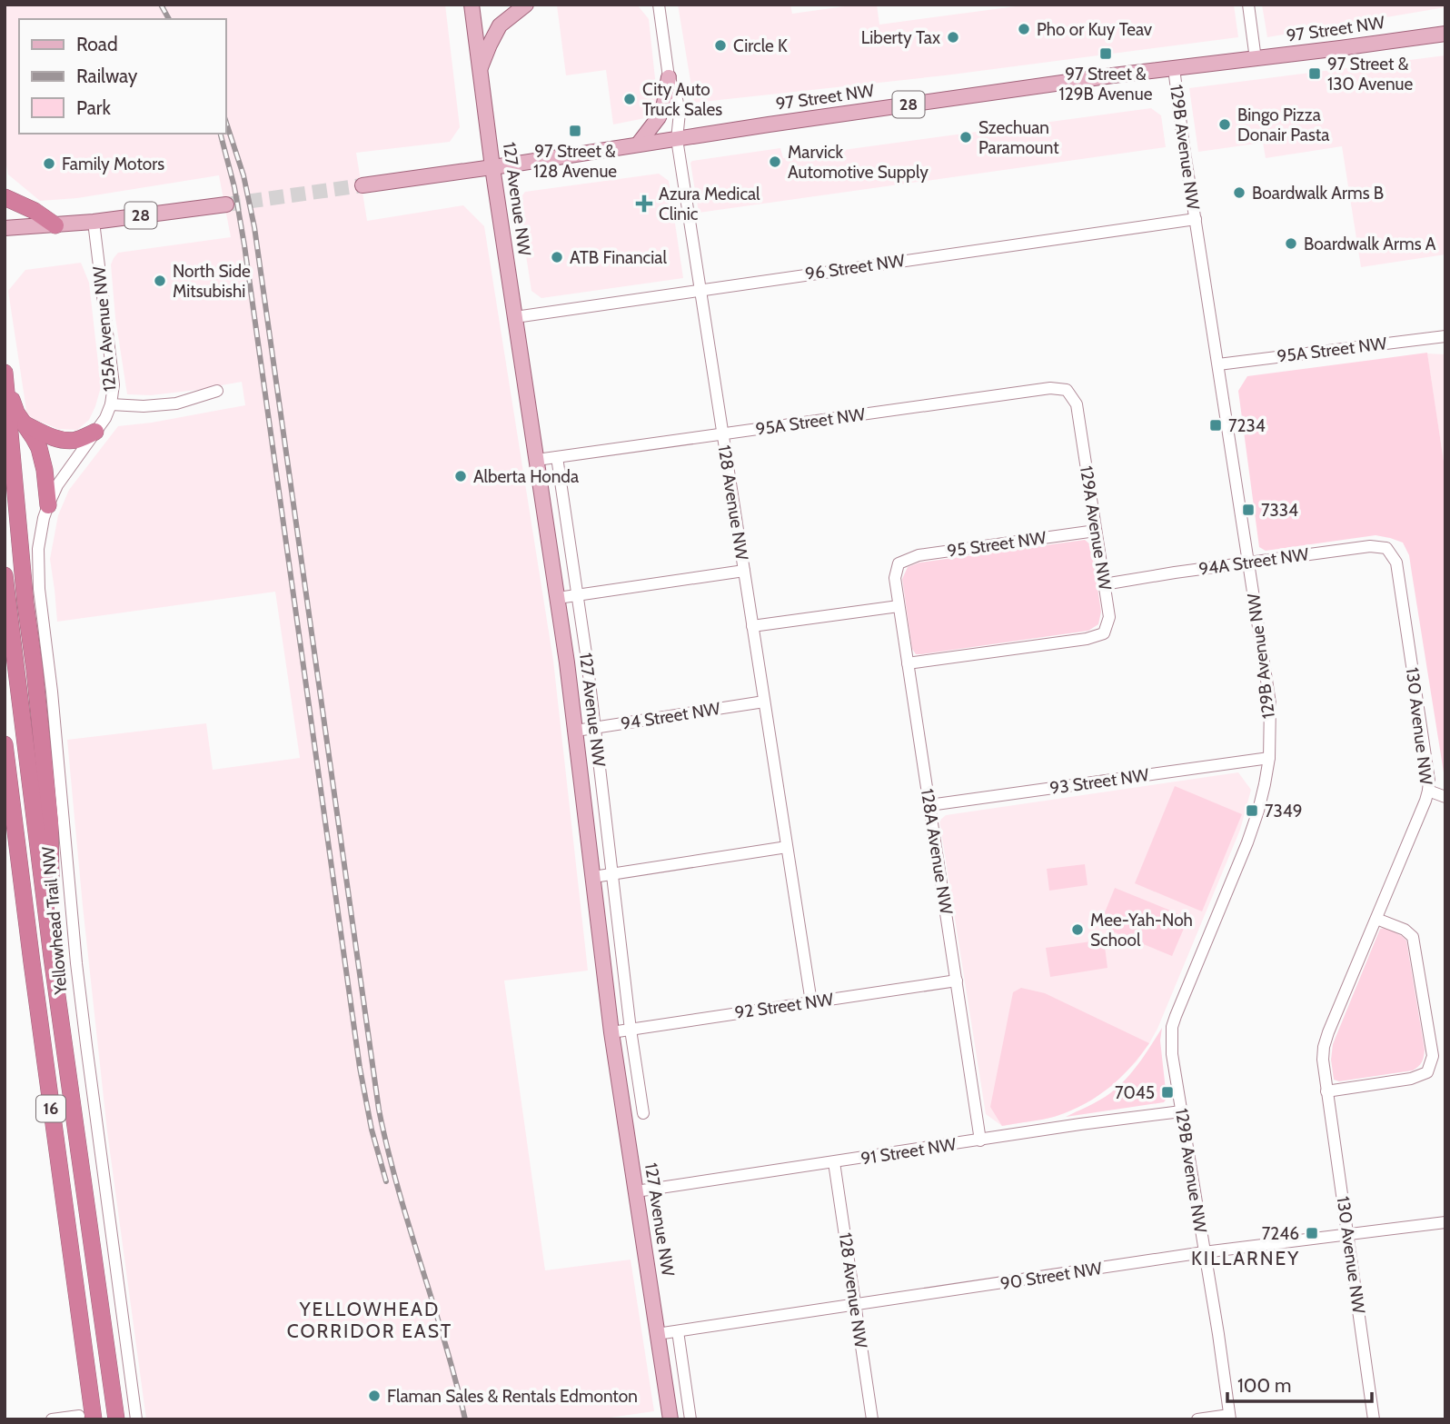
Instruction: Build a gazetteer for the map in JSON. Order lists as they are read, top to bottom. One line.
{"streets":{"highway":["Yellowhead Trail NW","16"],"main road":["97 Street NW","28","127 Avenue NW"],"street":["129B Avenue NW","96 Street NW","125A Avenue NW","95A Street NW","128 Avenue NW","129A Avenue NW","95 Street NW","94A Street NW","94 Street NW","130 Avenue NW","93 Street NW","128A Avenue NW","92 Street NW","91 Street NW","90 Street NW"]},"crossings":[["97 Street NW","129B Avenue NW"],["97 Street NW","127 Avenue NW"],["97 Street NW","128 Avenue NW"],["28","125A Avenue NW"],["129B Avenue NW","96 Street NW"],["129B Avenue NW","95A Street NW"],["129B Avenue NW","94A Street NW"],["129B Avenue NW","93 Street NW"],["129B Avenue NW","91 Street NW"],["129B Avenue NW","90 Street NW"],["127 Avenue NW","96 Street NW"],["127 Avenue NW","95A Street NW"],["127 Avenue NW","94 Street NW"],["127 Avenue NW","92 Street NW"],["127 Avenue NW","91 Street NW"],["127 Avenue NW","90 Street NW"],["96 Street NW","128 Avenue NW"],["125A Avenue NW","Yellowhead Trail NW"],["95A Street NW","128 Avenue NW"],["95A Street NW","129A Avenue NW"],["128 Avenue NW","94 Street NW"],["128 Avenue NW","92 Street NW"],["128 Avenue NW","91 Street NW"],["128 Avenue NW","90 Street NW"],["129A Avenue NW","95 Street NW"],["129A Avenue NW","94A Street NW"],["129A Avenue NW","128A Avenue NW"],["95 Street NW","128A Avenue NW"],["94A Street NW","130 Avenue NW"],["130 Avenue NW","90 Street NW"],["93 Street NW","128A Avenue NW"],["128A Avenue NW","92 Street NW"],["128A Avenue NW","91 Street NW"]],"districts":["KILLARNEY","YELLOWHEAD CORRIDOR EAST"],"places":{"other":["Pho or Kuy Teav","Liberty Tax","Circle K","City Auto Truck Sales","Bingo Pizza Donair Pasta","Szechuan Paramount","Marvick Automotive Supply","Family Motors","Boardwalk Arms B","Boardwalk Arms A","ATB Financial","North Side Mitsubishi","Alberta Honda","Mee-Yah-Noh School","Flaman Sales & Rentals Edmonton"],"transit":["97 Street & 129B Avenue","97 Street & 130 Avenue","97 Street & 128 Avenue","7234","7334","7349","7045","7246"],"health":["Azura Medical Clinic"]},"legend":["Road","Railway","Park"],"scale_bar":"100 m"}
